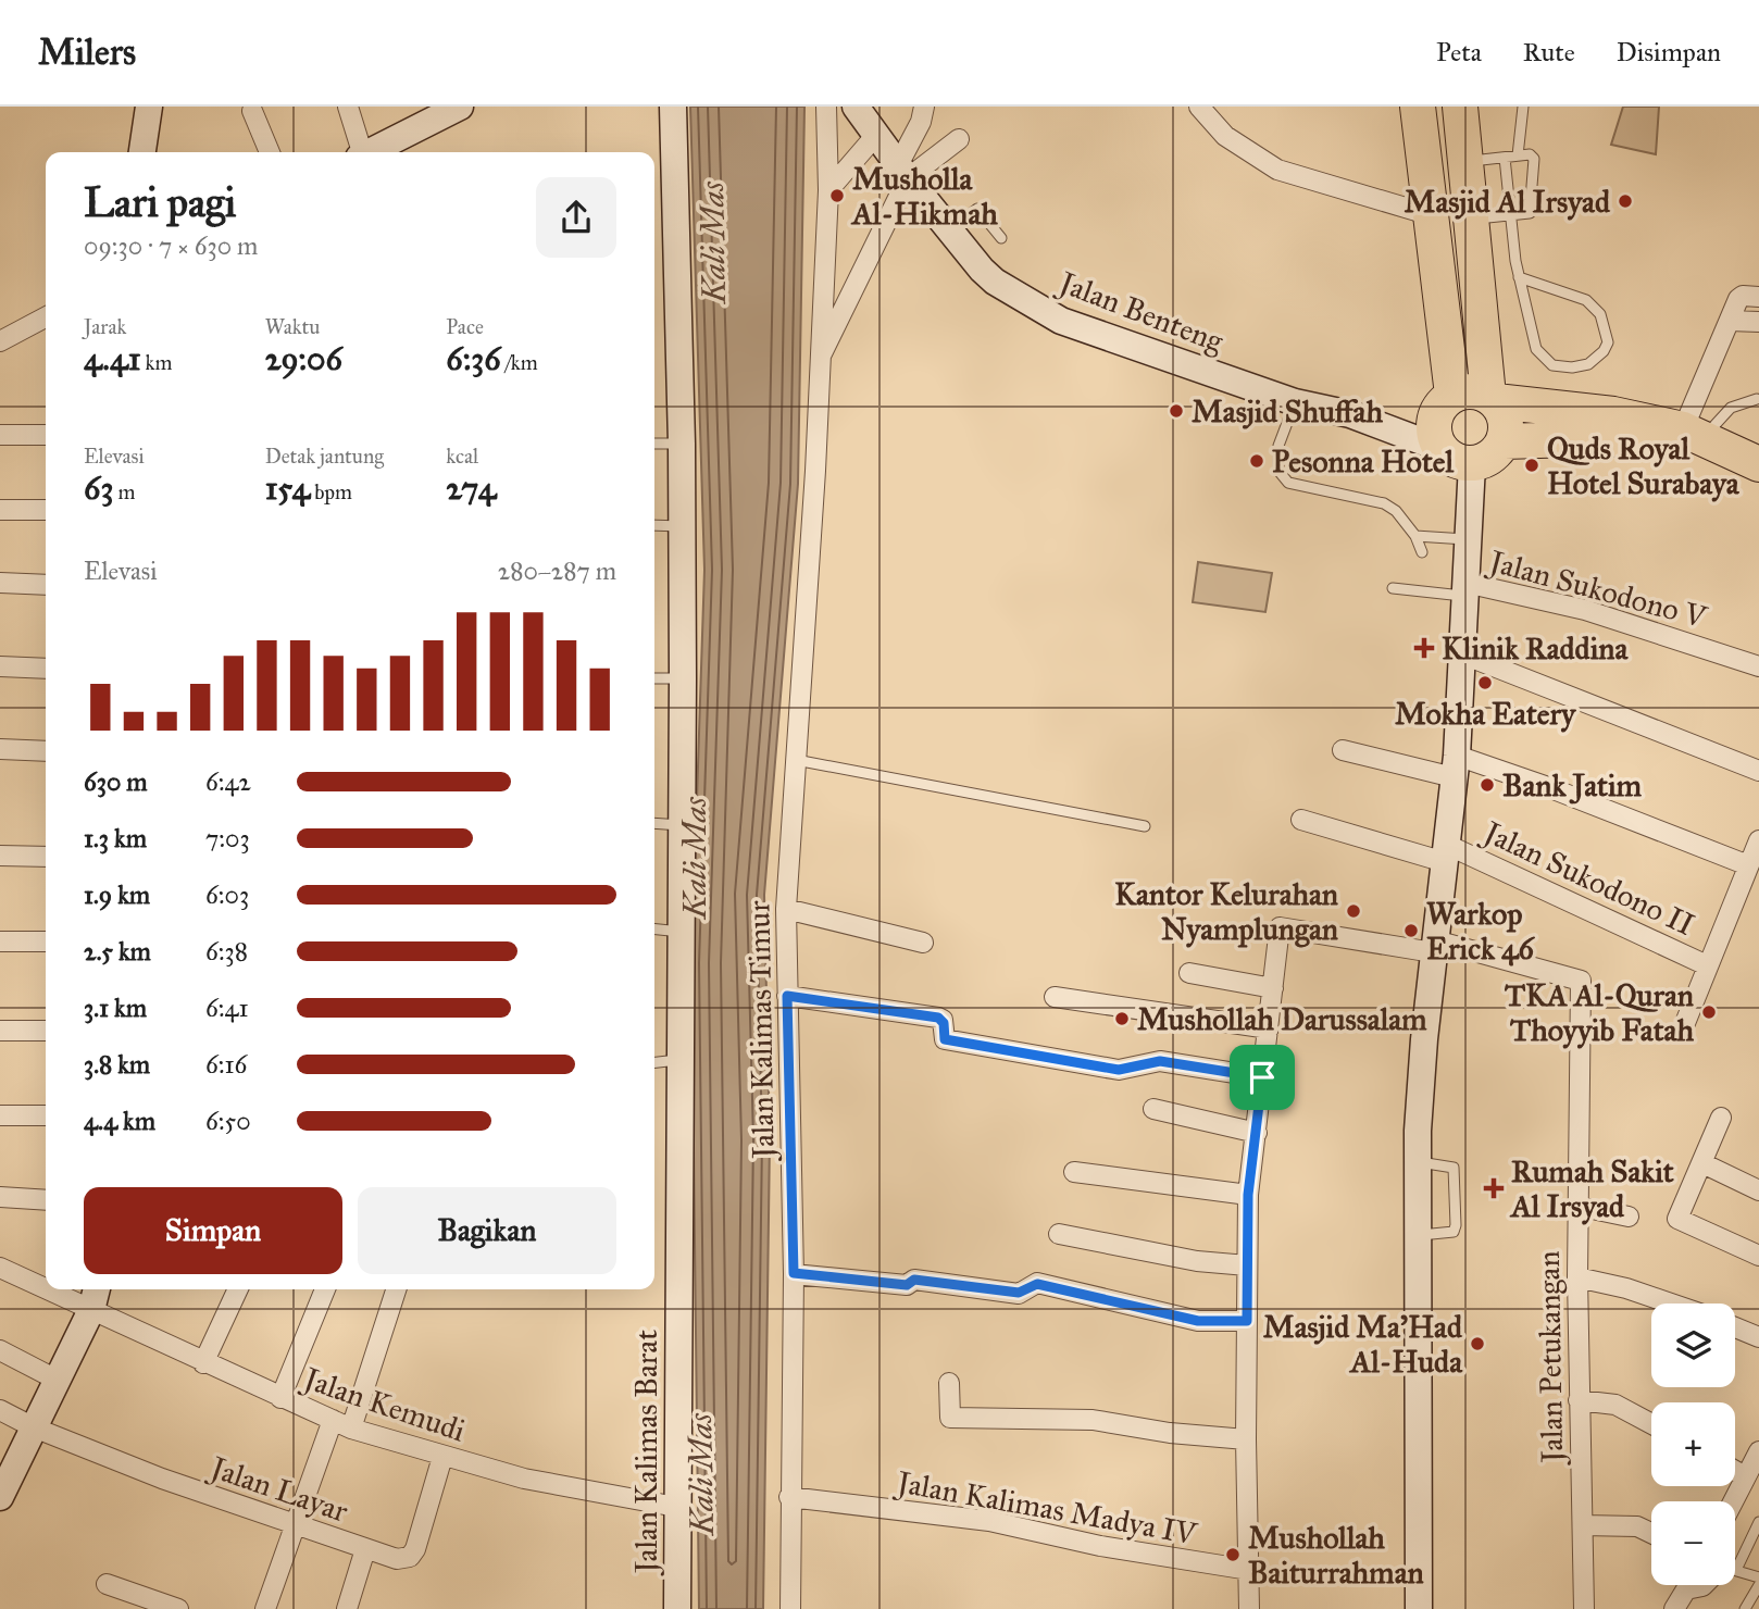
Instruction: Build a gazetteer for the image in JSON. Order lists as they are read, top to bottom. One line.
{"streets":{"street":["Jalan Benteng","Jalan Sukodono V","Jalan Sukodono II","Jalan Kalimas Timur","Jalan Petukangan","Jalan Kemudi","Jalan Kalimas Barat","Jalan Layar","Jalan Kalimas Madya IV"]},"crossings":[["Jalan Benteng","Jalan Kalimas Timur"],["Jalan Kalimas Timur","Jalan Kalimas Madya IV"],["Jalan Kemudi","Jalan Kalimas Barat"],["Jalan Kemudi","Jalan Layar"]],"water":["Kali Mas"],"places":{"other":["Musholla Al-Hikmah","Masjid Al Irsyad","Masjid Shuffah","Pesonna Hotel","Quds Royal Hotel Surabaya","Mokha Eatery","Bank Jatim","Kantor Kelurahan Nyamplungan","Warkop Erick 46","TKA Al-Quran Thoyyib Fatah","Mushollah Darussalam","Masjid Ma'Had Al-Huda","Mushollah Baiturrahman"],"health":["Klinik Raddina","Rumah Sakit Al Irsyad"]},"page":{"header":"Milers","nav":["Peta","Rute","Disimpan"],"heading":["Lari pagi","09:30 · 7 × 630 m"],"stats":[["Jarak","4.41 km"],["Waktu","29:06"],["Pace","6:36 /km"],["Elevasi","63 m"],["Detak jantung","154 bpm"],["kcal","274"]],"chart":["Elevasi","280–287 m"],"list":[{"name":"630 m","note":"6:42"},{"name":"1.3 km","note":"7:03"},{"name":"1.9 km","note":"6:03"},{"name":"2.5 km","note":"6:38"},{"name":"3.1 km","note":"6:41"},{"name":"3.8 km","note":"6:16"},{"name":"4.4 km","note":"6:50"}],"buttons":["Simpan","Bagikan"],"map_buttons":["+","−"]}}
